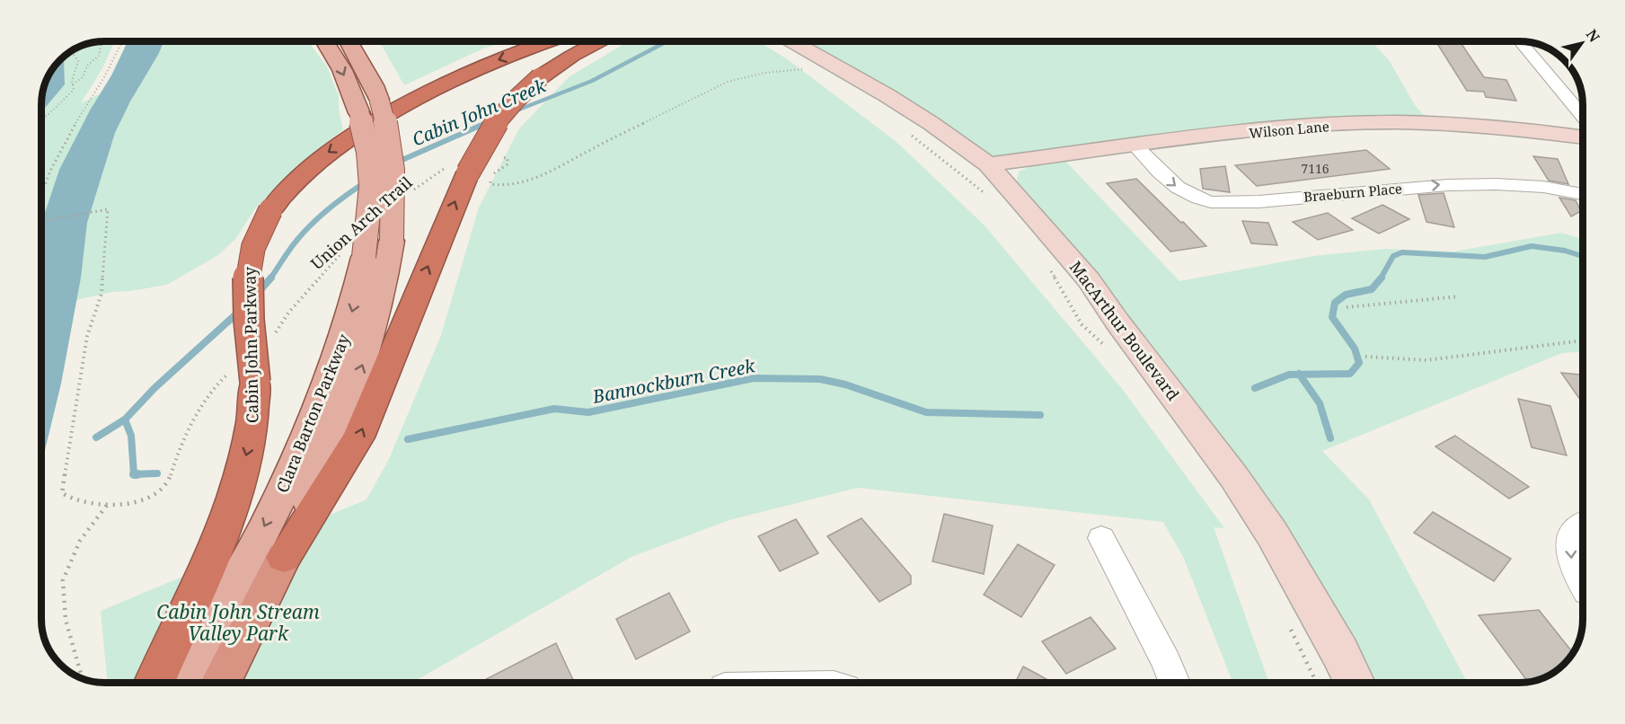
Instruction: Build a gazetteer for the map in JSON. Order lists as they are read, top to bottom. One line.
{"streets":{"highway":["Cabin John Parkway","Clara Barton Parkway"],"main road":["Wilson Lane","MacArthur Boulevard"],"street":["Braeburn Place"],"path":["Union Arch Trail"]},"crossings":[["Wilson Lane","Braeburn Place"],["Wilson Lane","MacArthur Boulevard"],["Union Arch Trail","Clara Barton Parkway"]],"one_way":["Braeburn Place"],"water":["Cabin John Creek","Bannockburn Creek"],"parks":["Cabin John Stream Valley Park"],"house_numbers":["7116"],"north":"top right"}
